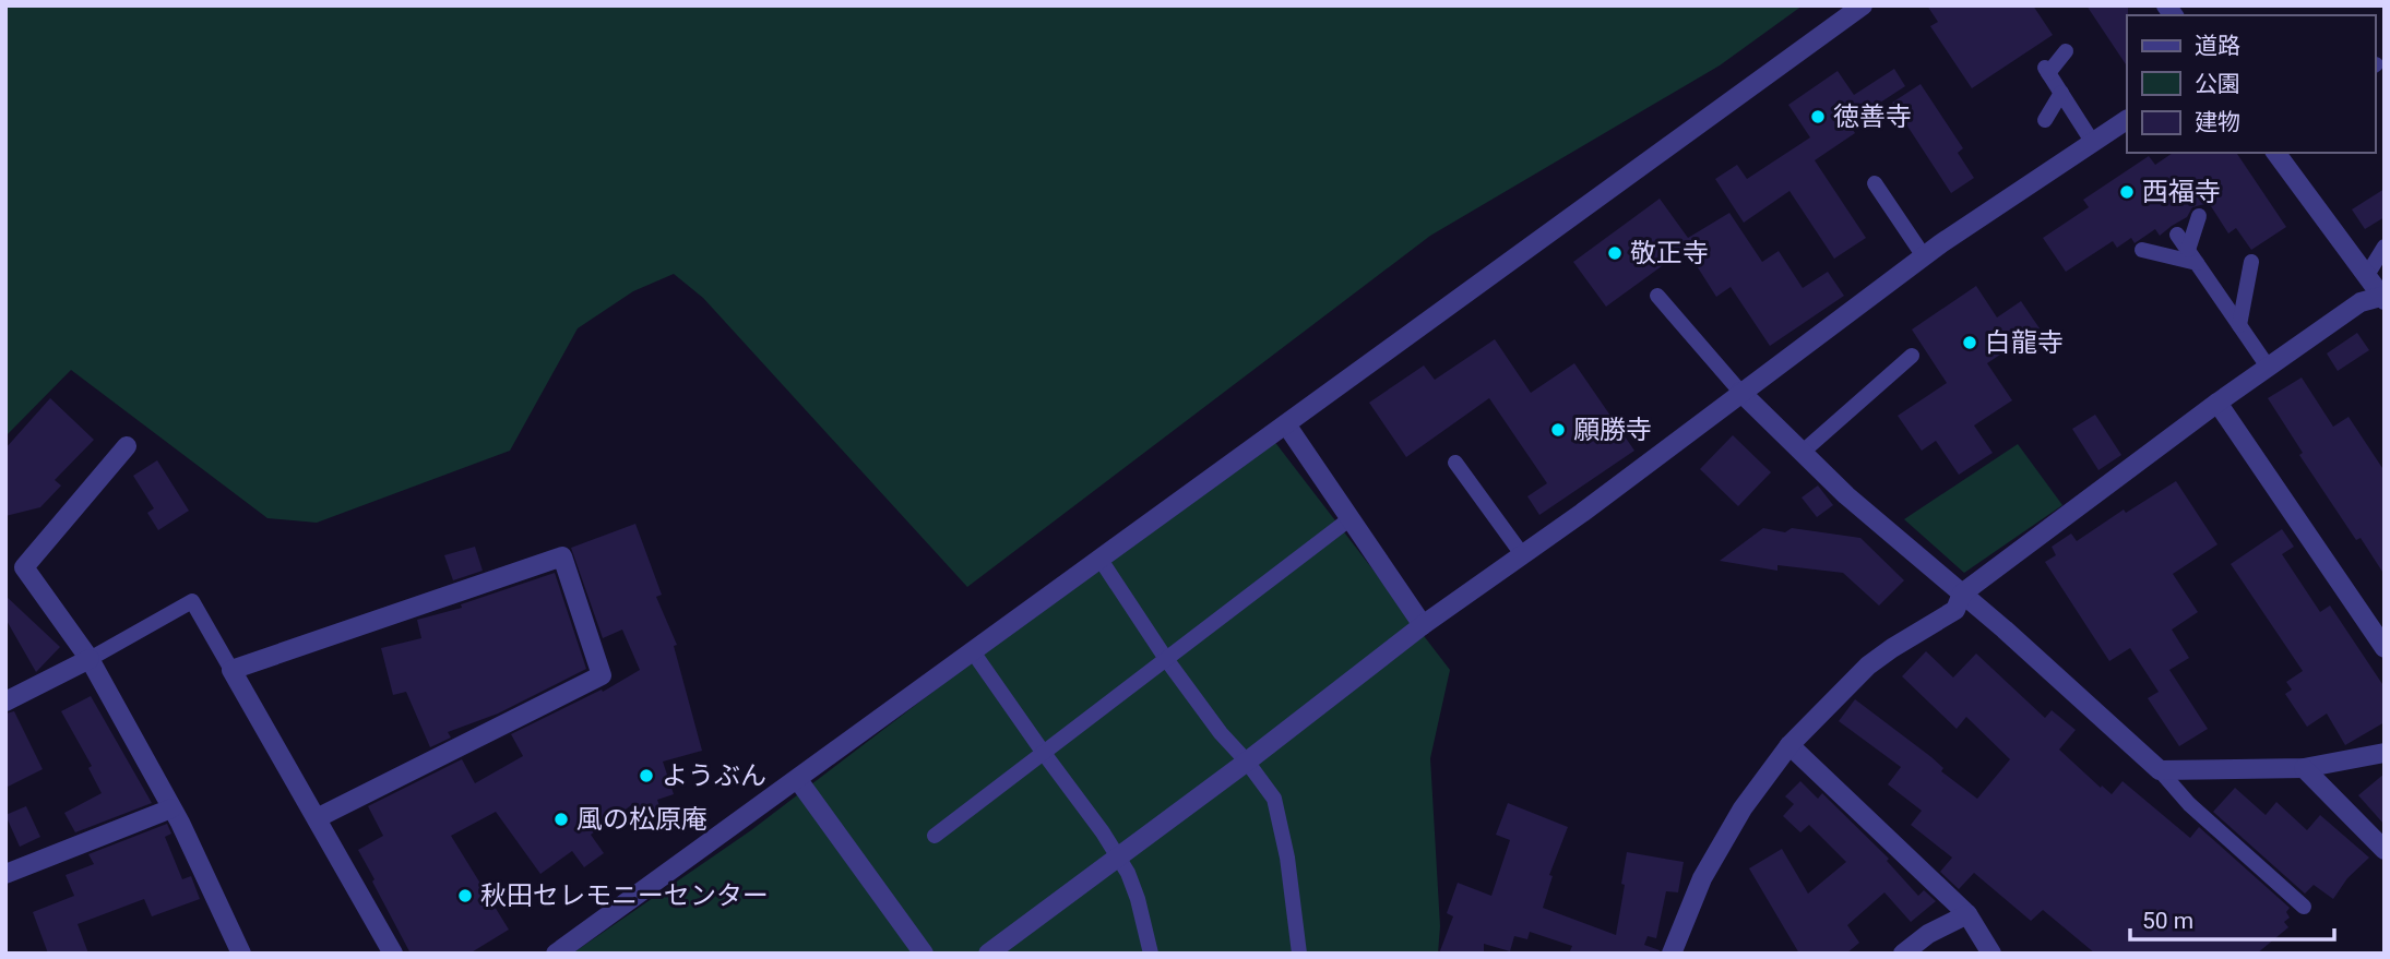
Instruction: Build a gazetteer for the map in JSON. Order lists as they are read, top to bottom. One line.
{"places":["徳善寺","西福寺","敬正寺","白龍寺","願勝寺","ようぶん","風の松原庵","秋田セレモニーセンター"],"legend":["道路","公園","建物"],"scale_bar":"50 m"}
